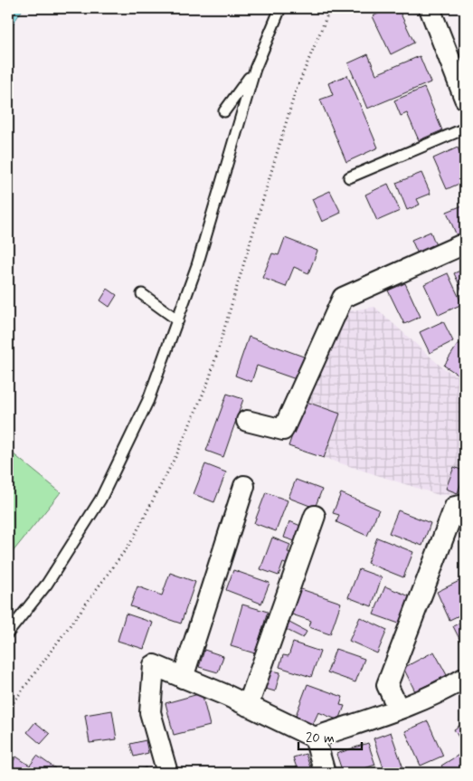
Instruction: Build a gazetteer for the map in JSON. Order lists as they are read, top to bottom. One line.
{"scale_bar":"20 m"}
